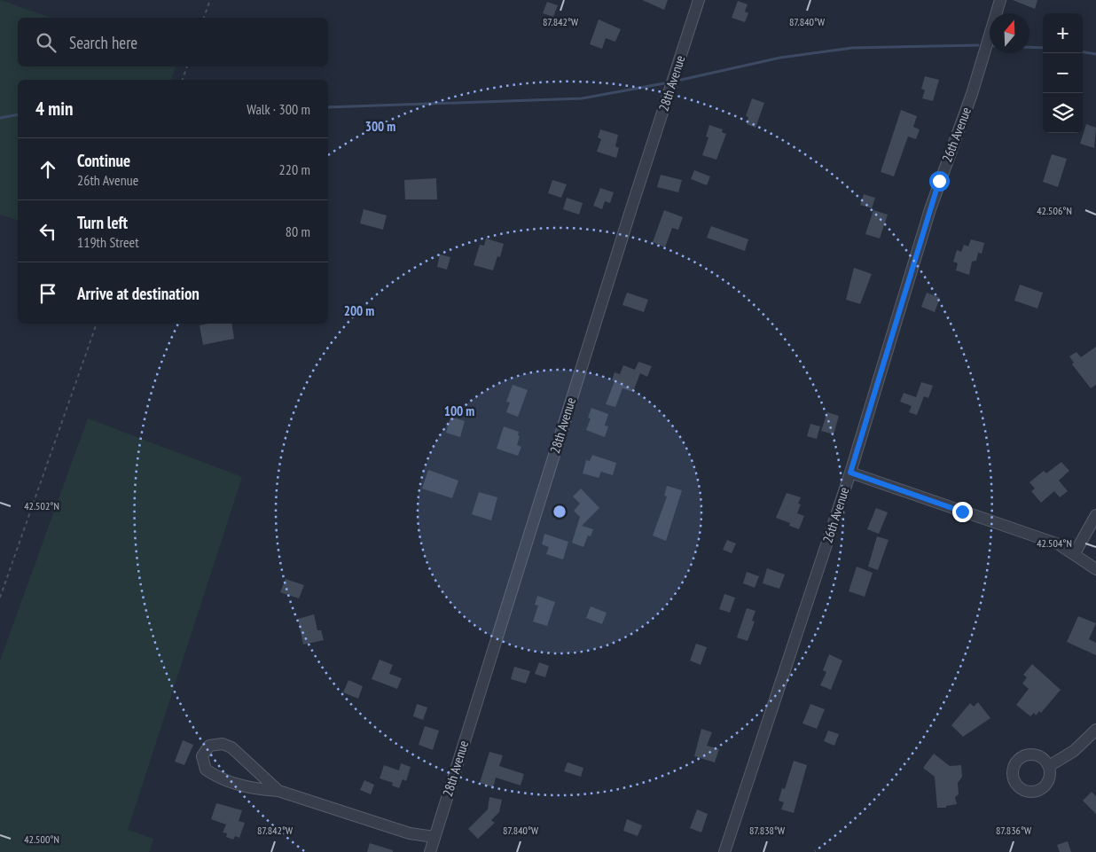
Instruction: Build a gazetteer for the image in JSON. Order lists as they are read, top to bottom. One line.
{"streets":{"street":["28th Avenue","26th Avenue"]},"north":"top","page":{"map_buttons":["+","−"],"search":"Search here","heading":["4 min","Walk · 300 m"],"list":[["Continue","26th Avenue","220 m"],["Turn left","119th Street","80 m"],"Arrive at destination"]},"coordinates":["87.842°W","87.840°W","42.506°N","42.502°N","42.504°N","87.838°W","87.836°W","42.500°N"],"rings":["300 m","200 m","100 m"]}
